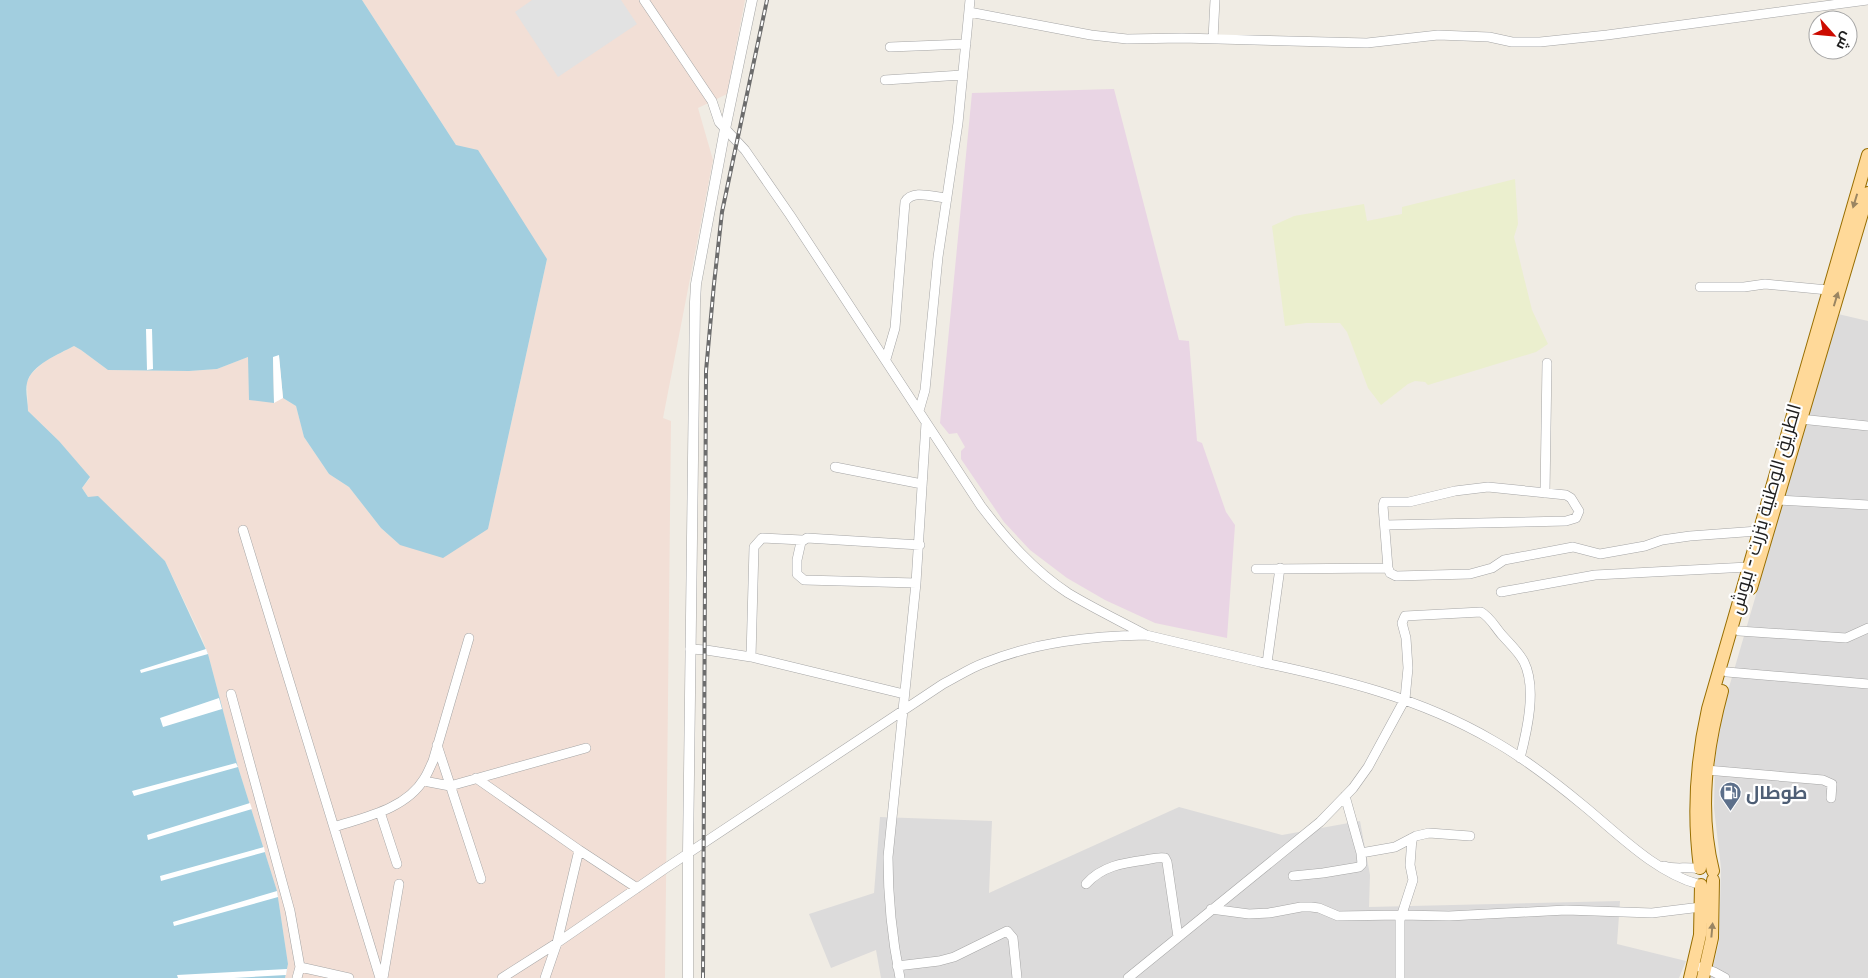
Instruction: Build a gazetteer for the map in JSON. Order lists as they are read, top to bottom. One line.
{"streets":{"main road":["الطريق الوطنية بنزرت - ببوش"]},"places":{"fuel station":["طوطال"]},"north":"bottom right"}
